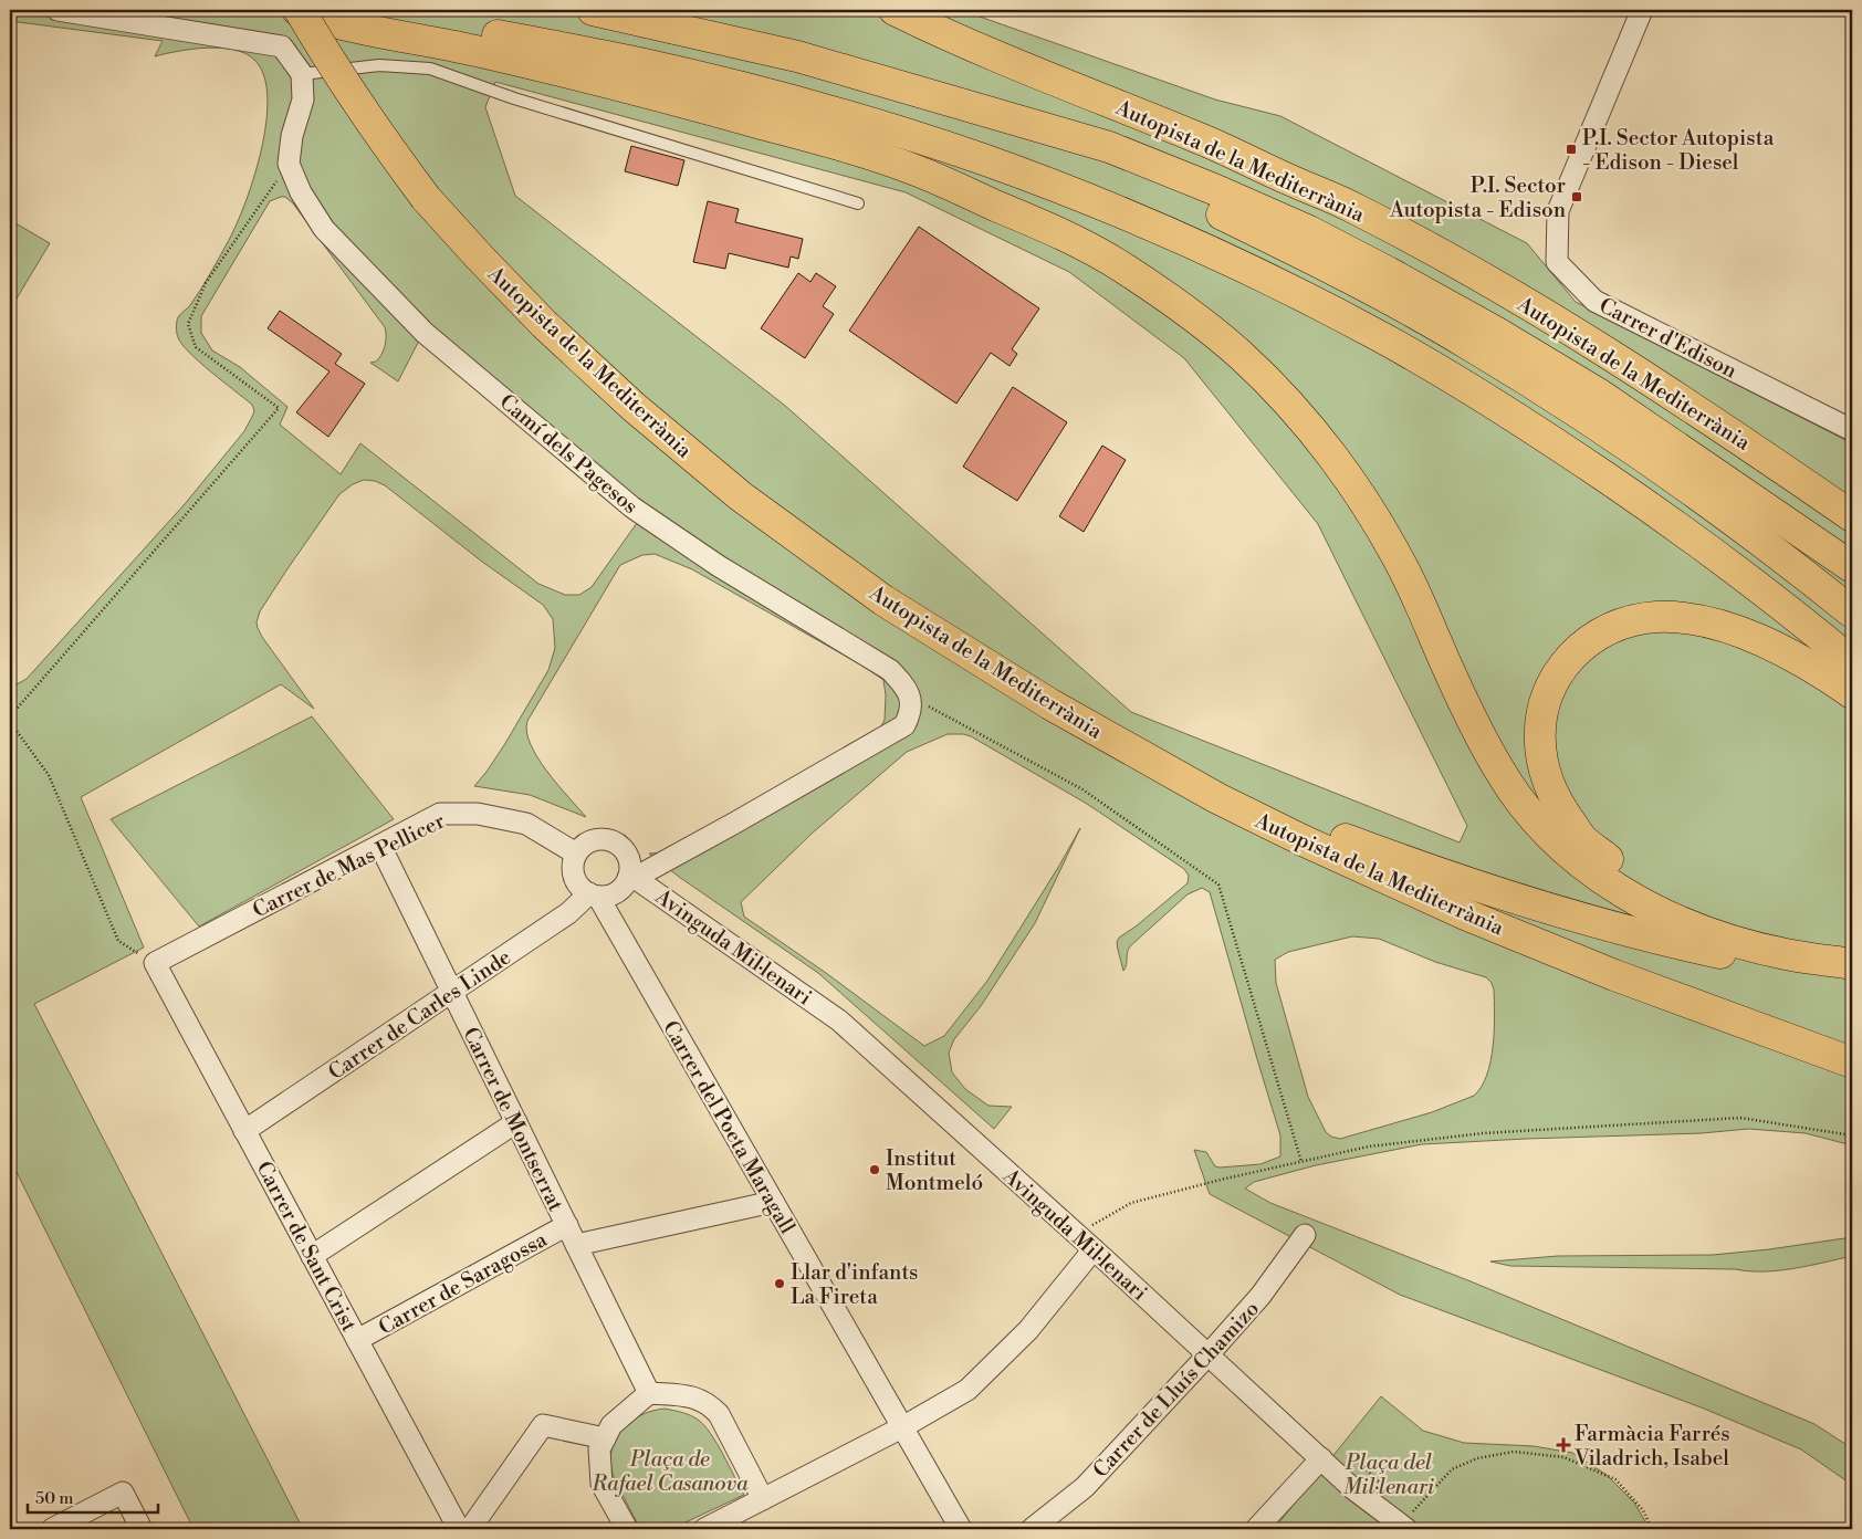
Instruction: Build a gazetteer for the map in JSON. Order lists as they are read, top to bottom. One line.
{"streets":{"highway":["Autopista de la Mediterrània"],"street":["Carrer d'Edison","Camí dels Pagesos","Carrer de Mas Pellicer","Avinguda Mil·lenari","Carrer de Carles Linde","Carrer de Montserrat","Carrer del Poeta Maragall","Carrer de Sant Crist","Carrer de Saragossa","Carrer de Lluís Chamizo"]},"crossings":[["Carrer de Mas Pellicer","Avinguda Mil·lenari"],["Carrer de Mas Pellicer","Carrer de Carles Linde"],["Carrer de Mas Pellicer","Carrer de Montserrat"],["Carrer de Mas Pellicer","Carrer del Poeta Maragall"],["Carrer de Mas Pellicer","Carrer de Sant Crist"],["Avinguda Mil·lenari","Carrer de Carles Linde"],["Avinguda Mil·lenari","Carrer del Poeta Maragall"],["Avinguda Mil·lenari","Carrer de Lluís Chamizo"],["Carrer de Carles Linde","Carrer de Montserrat"],["Carrer de Carles Linde","Carrer del Poeta Maragall"],["Carrer de Carles Linde","Carrer de Sant Crist"],["Carrer de Montserrat","Carrer de Saragossa"],["Carrer de Sant Crist","Carrer de Saragossa"]],"parks":["Plaça de Rafael Casanova","Plaça del Mil·lenari"],"places":{"transit":["P.I. Sector Autopista - Edison - Diesel","P.I. Sector Autopista - Edison"],"other":["Institut Montmeló","Llar d'infants La Fireta"],"health":["Farmàcia Farrés Viladrich, Isabel"]},"scale_bar":"50 m"}
